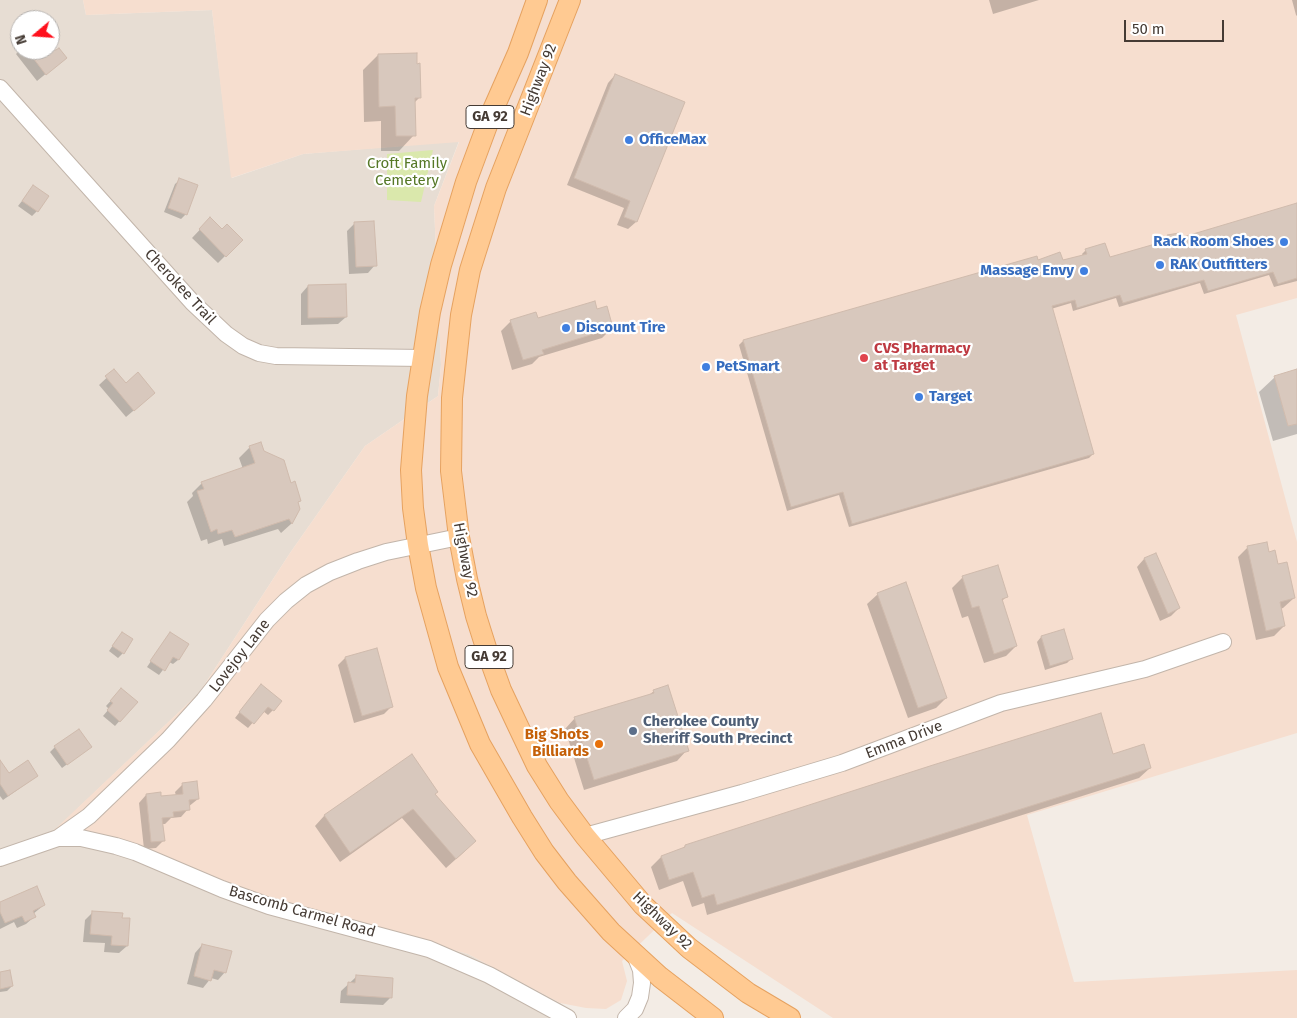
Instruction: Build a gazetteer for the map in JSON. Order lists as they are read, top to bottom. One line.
{"streets":{"main road":["Highway 92","GA 92"],"street":["Cherokee Trail","Lovejoy Lane","Emma Drive","Bascomb Carmel Road"]},"crossings":[["Highway 92","Cherokee Trail"],["Highway 92","Lovejoy Lane"],["Highway 92","Emma Drive"],["Lovejoy Lane","Bascomb Carmel Road"]],"parks":["Croft Family Cemetery"],"places":["OfficeMax","Rack Room Shoes","RAK Outfitters","Massage Envy","Discount Tire","CVS Pharmacy at Target","PetSmart","Target","Cherokee County Sheriff South Precinct","Big Shots Billiards"],"scale_bar":"50 m","north":"left"}
